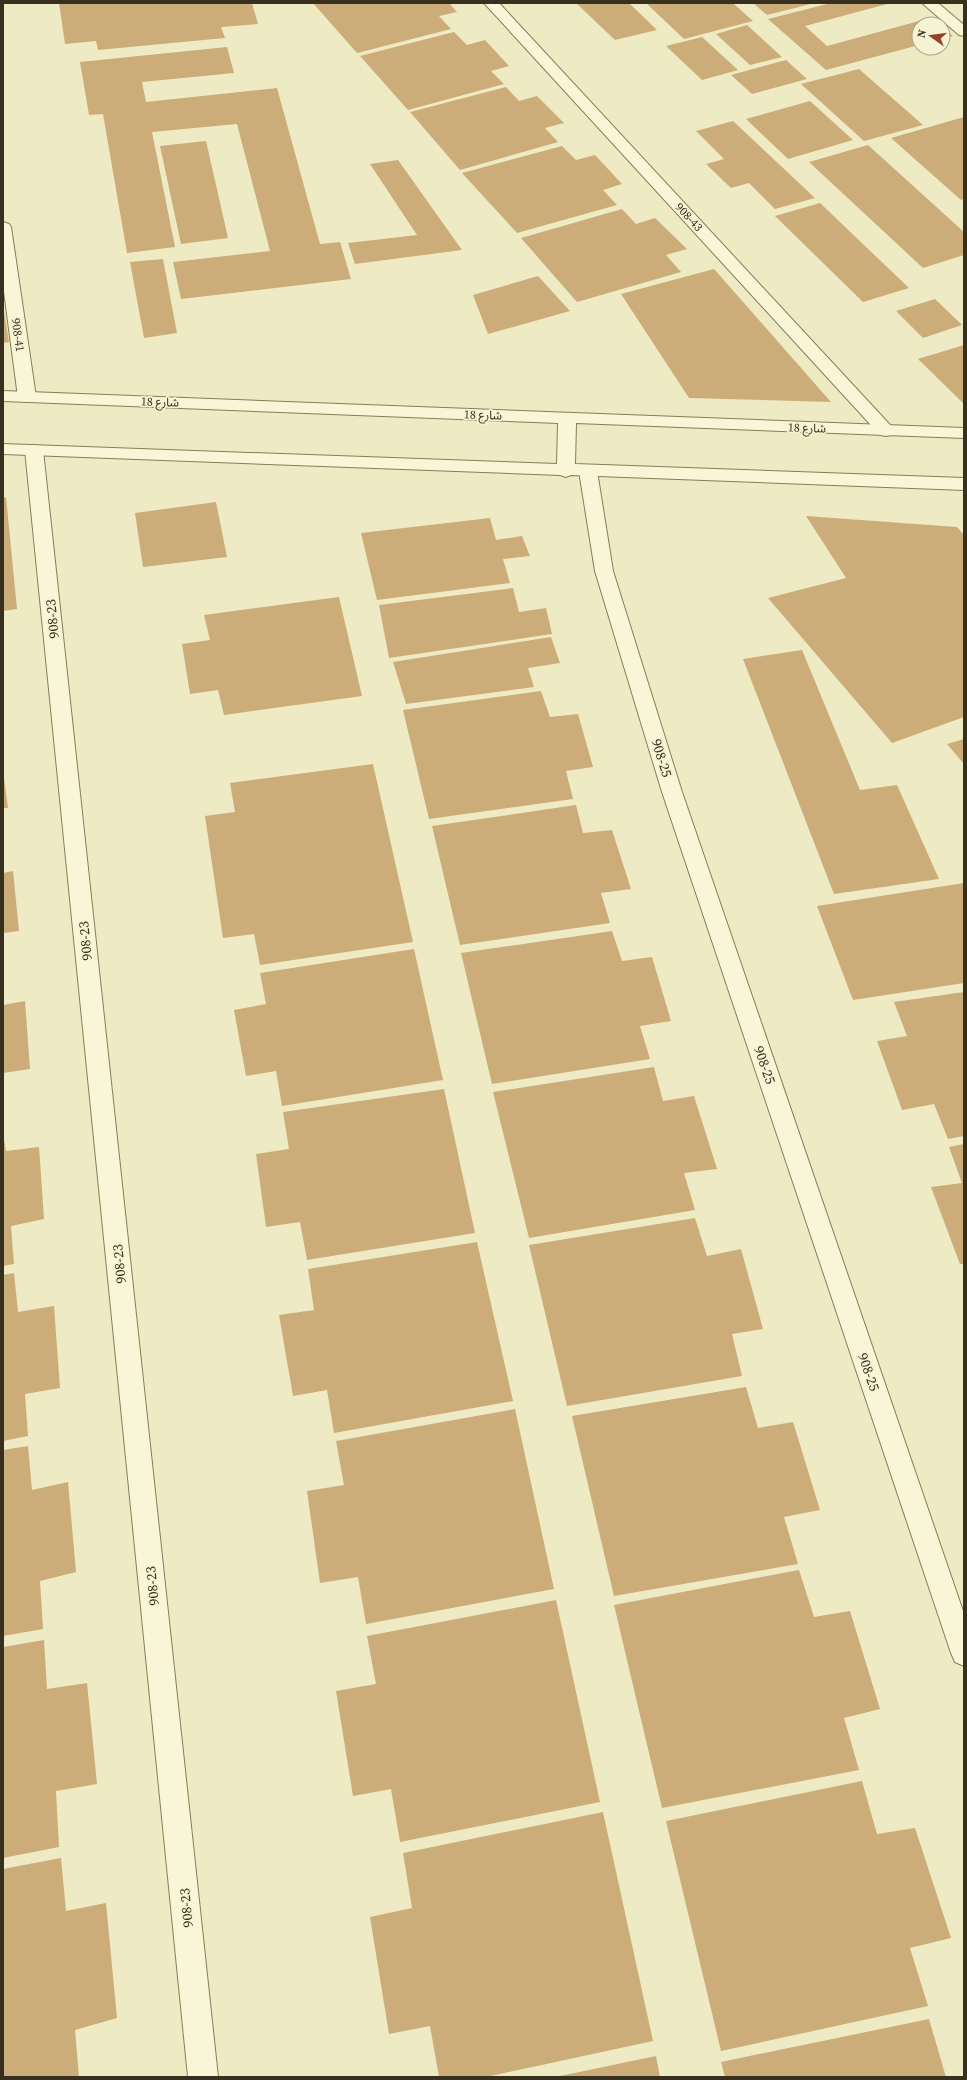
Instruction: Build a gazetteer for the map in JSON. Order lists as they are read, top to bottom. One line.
{"streets":{"street":["908-43","908-41","شارع 18","908-23","908-25"]},"crossings":[["908-43","شارع 18"],["908-41","شارع 18"]],"north":"left"}
